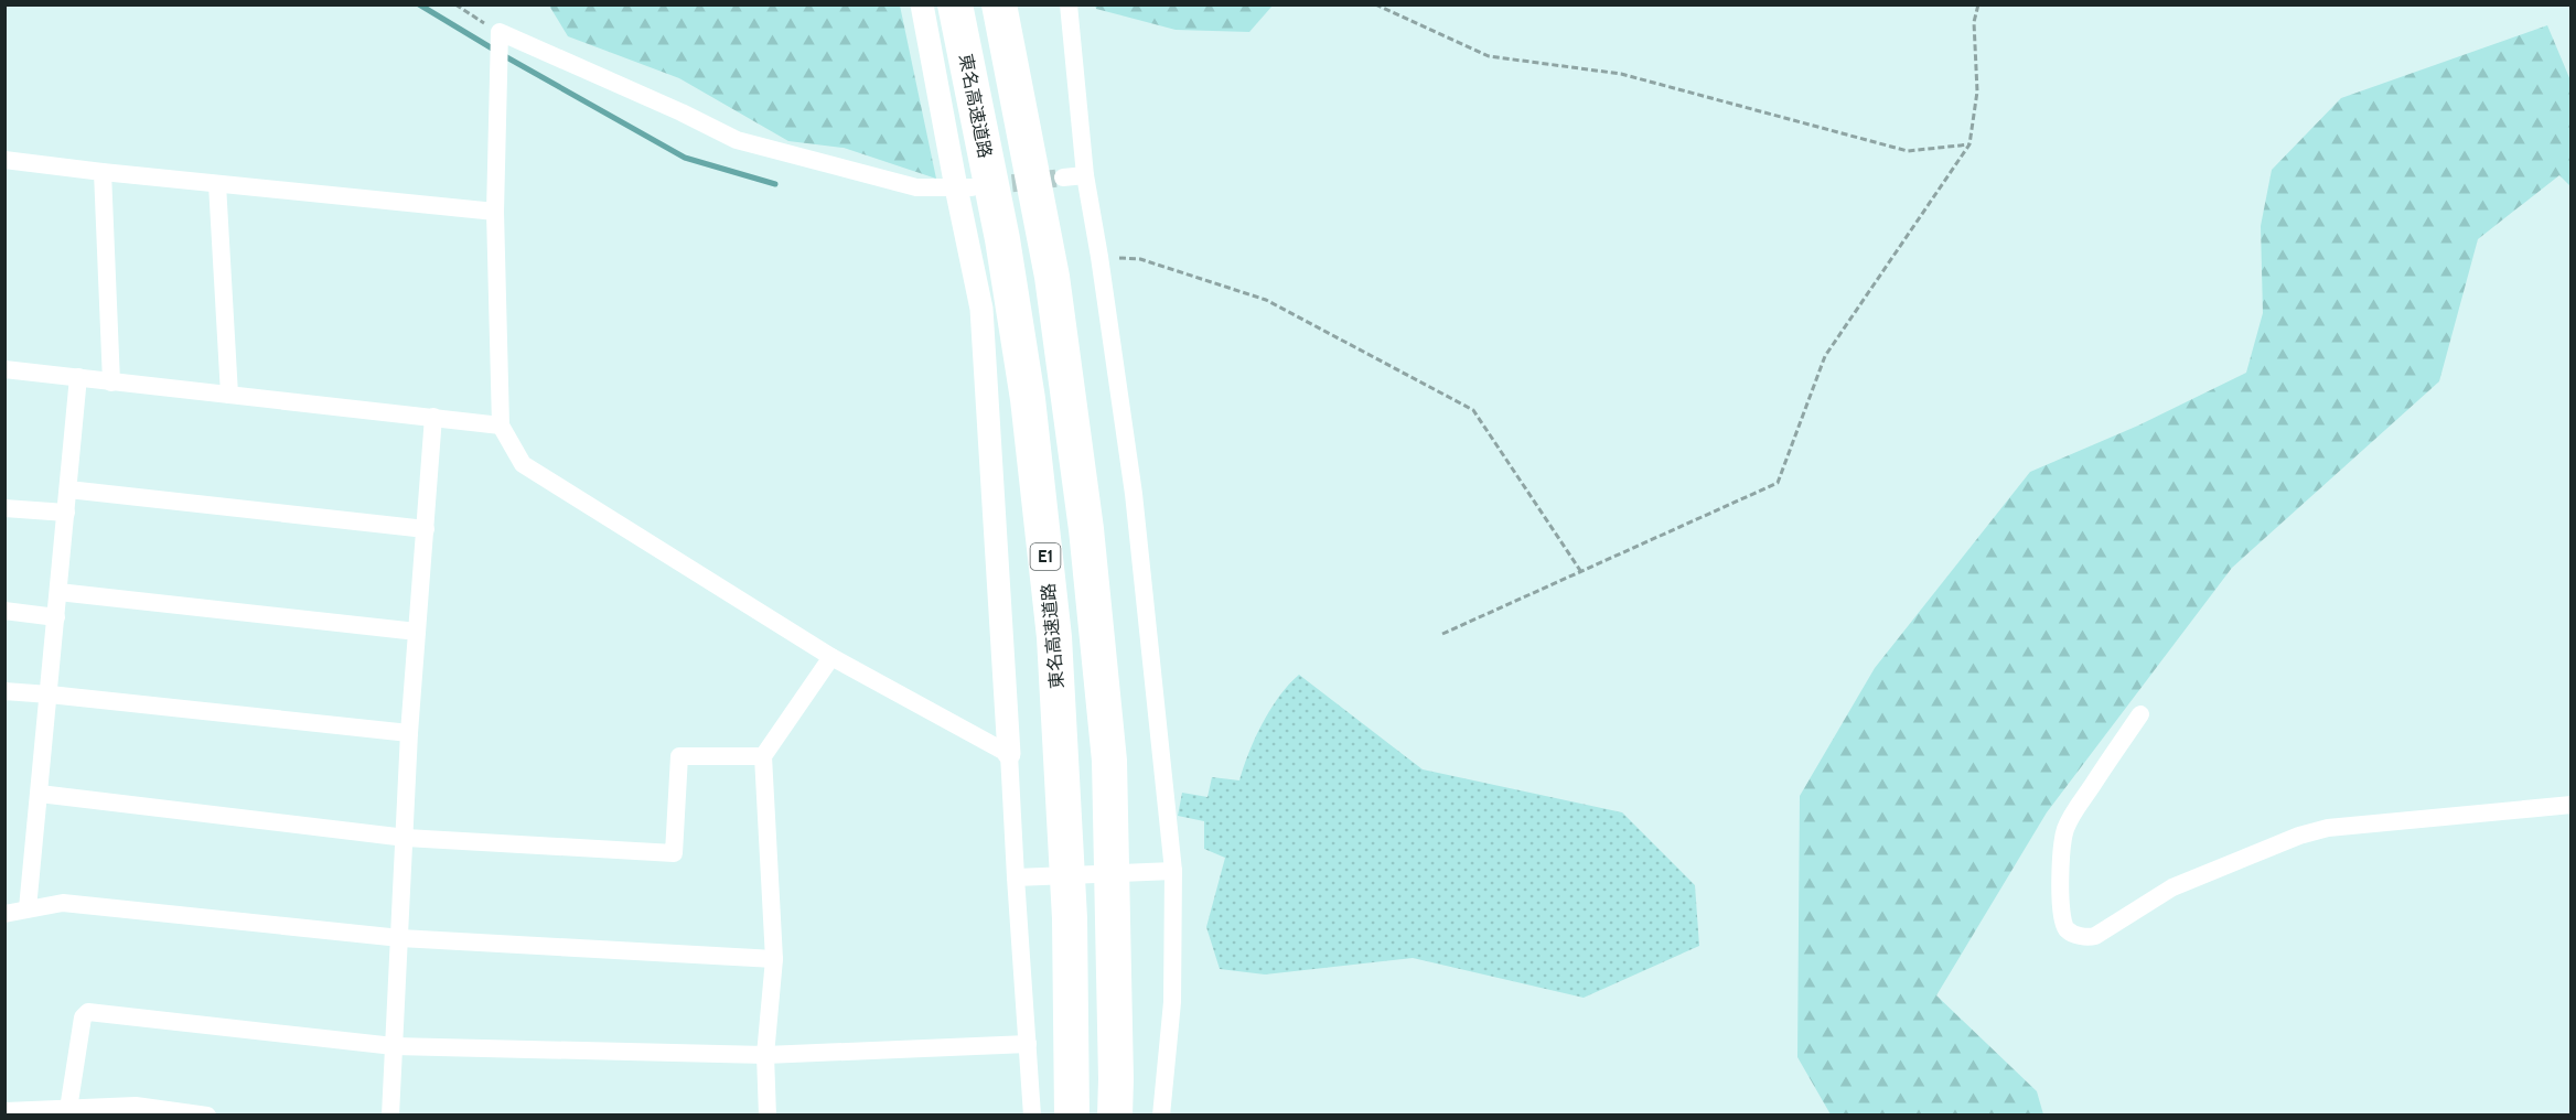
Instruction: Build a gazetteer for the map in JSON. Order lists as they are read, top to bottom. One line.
{"streets":{"highway":["東名高速道路","E1"]}}
